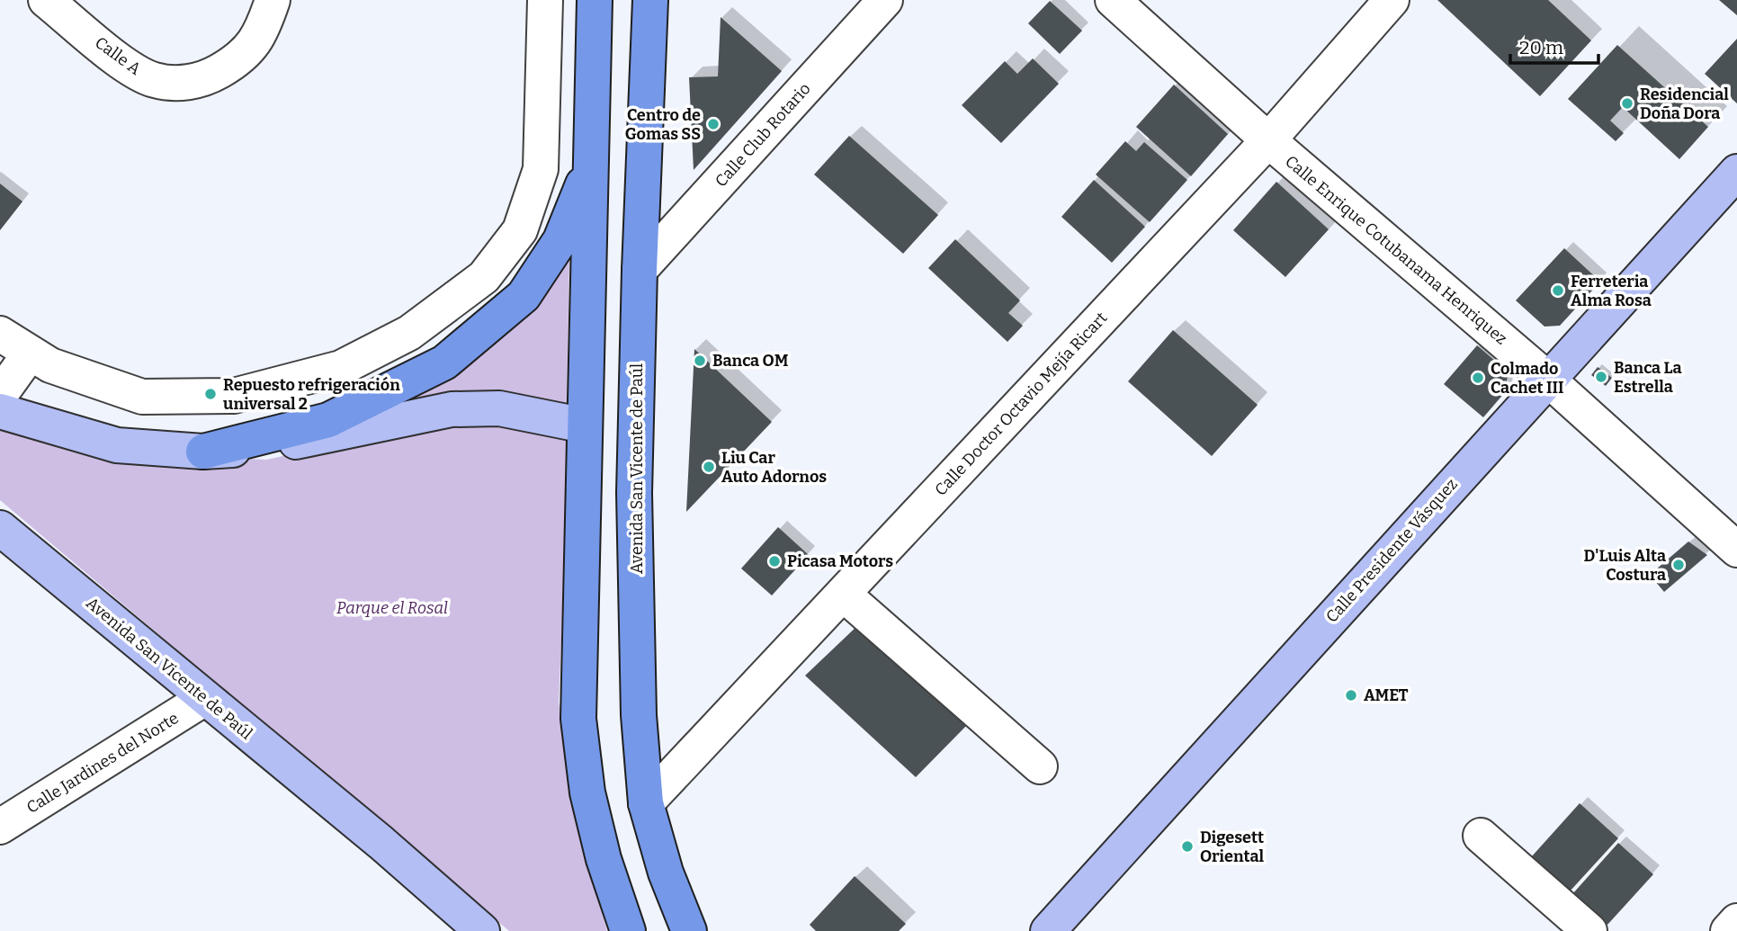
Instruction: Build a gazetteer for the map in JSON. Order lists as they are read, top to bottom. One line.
{"streets":{"main road":["Avenida San Vicente de Paúl"],"street":["Calle A","Calle Club Rotario","Calle Enrique Cotubanama Henriquez","Calle Doctor Octavio Mejía Ricart","Calle Presidente Vásquez","Calle Jardines del Norte"]},"crossings":[["Calle Club Rotario","Avenida San Vicente de Paúl"],["Calle Enrique Cotubanama Henriquez","Calle Doctor Octavio Mejía Ricart"],["Calle Enrique Cotubanama Henriquez","Calle Presidente Vásquez"],["Calle Doctor Octavio Mejía Ricart","Avenida San Vicente de Paúl"],["Avenida San Vicente de Paúl","Calle Jardines del Norte"]],"parks":["Parque el Rosal"],"places":["Residencial Doña Dora","Centro de Gomas SS","Ferreteria Alma Rosa","Banca OM","Banca La Estrella","Colmado Cachet III","Repuesto refrigeración universal 2","Liu Car Auto Adornos","Picasa Motors","D'Luis Alta Costura","AMET","Digesett Oriental"],"scale_bar":"20 m"}
